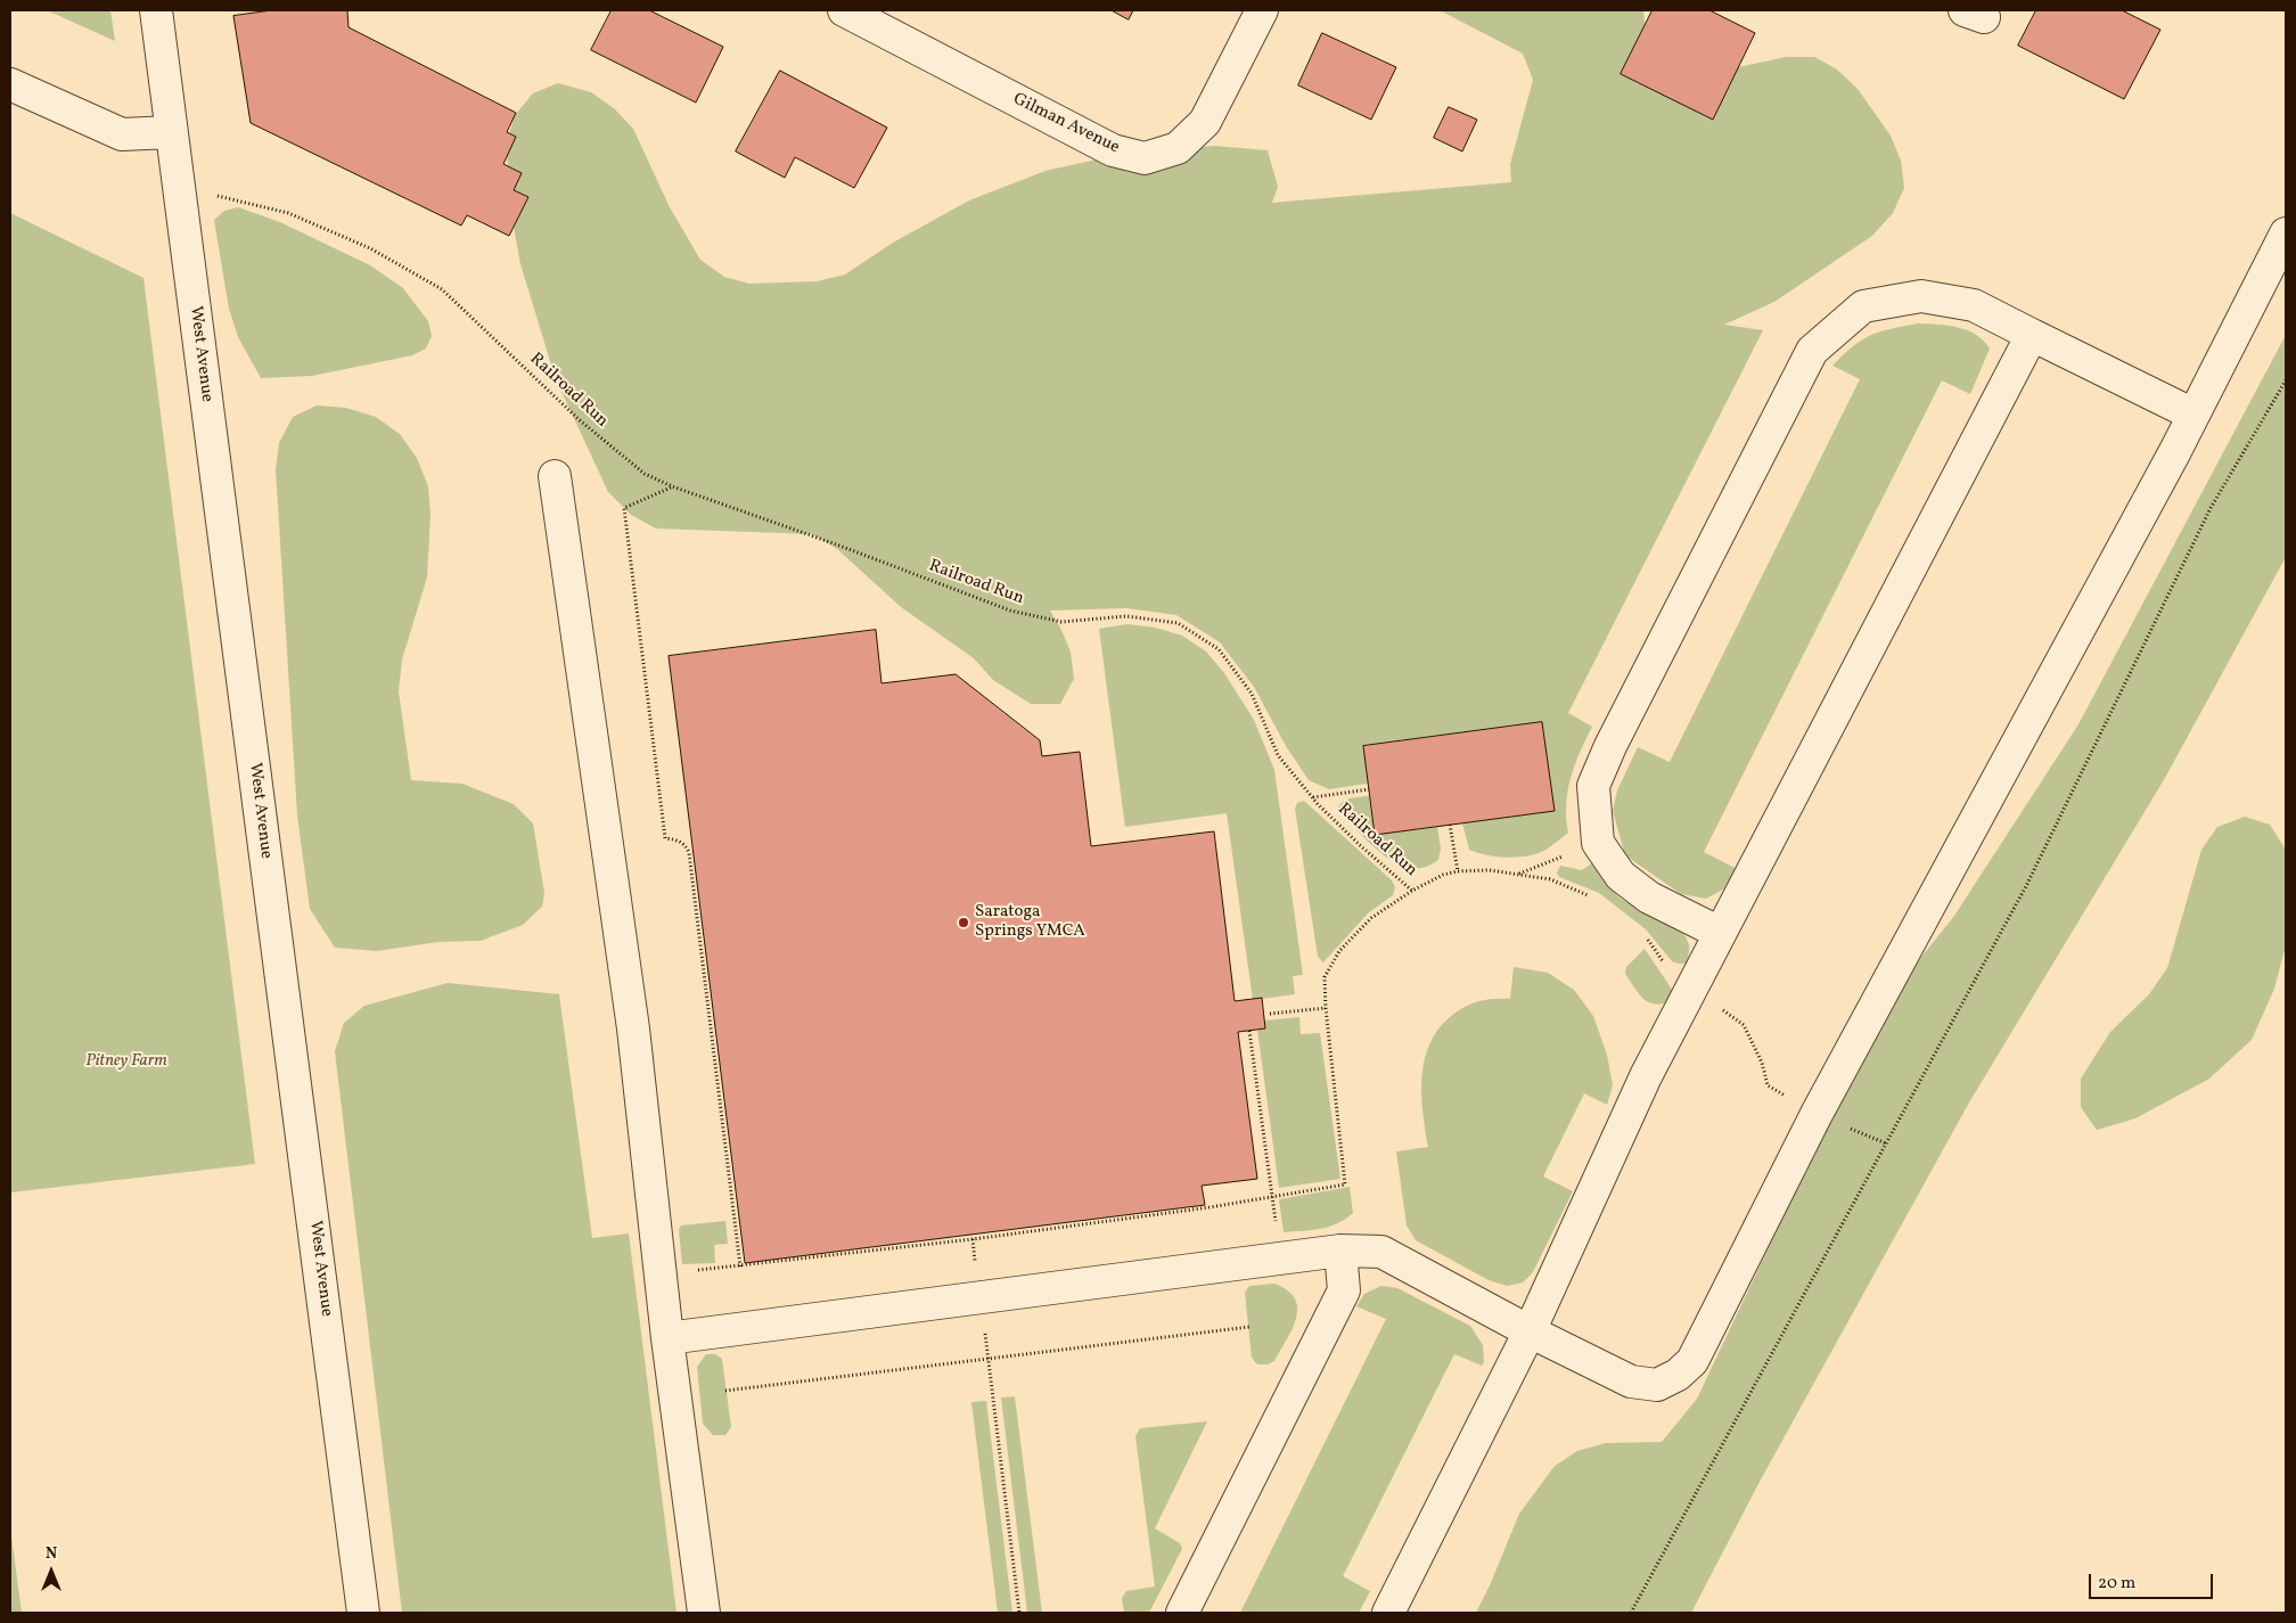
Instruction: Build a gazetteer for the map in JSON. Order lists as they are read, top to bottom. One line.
{"streets":{"street":["Gilman Avenue","West Avenue"],"path":["Railroad Run"]},"parks":["Pitney Farm"],"places":["Saratoga Springs YMCA"],"scale_bar":"20 m","north":"top"}
